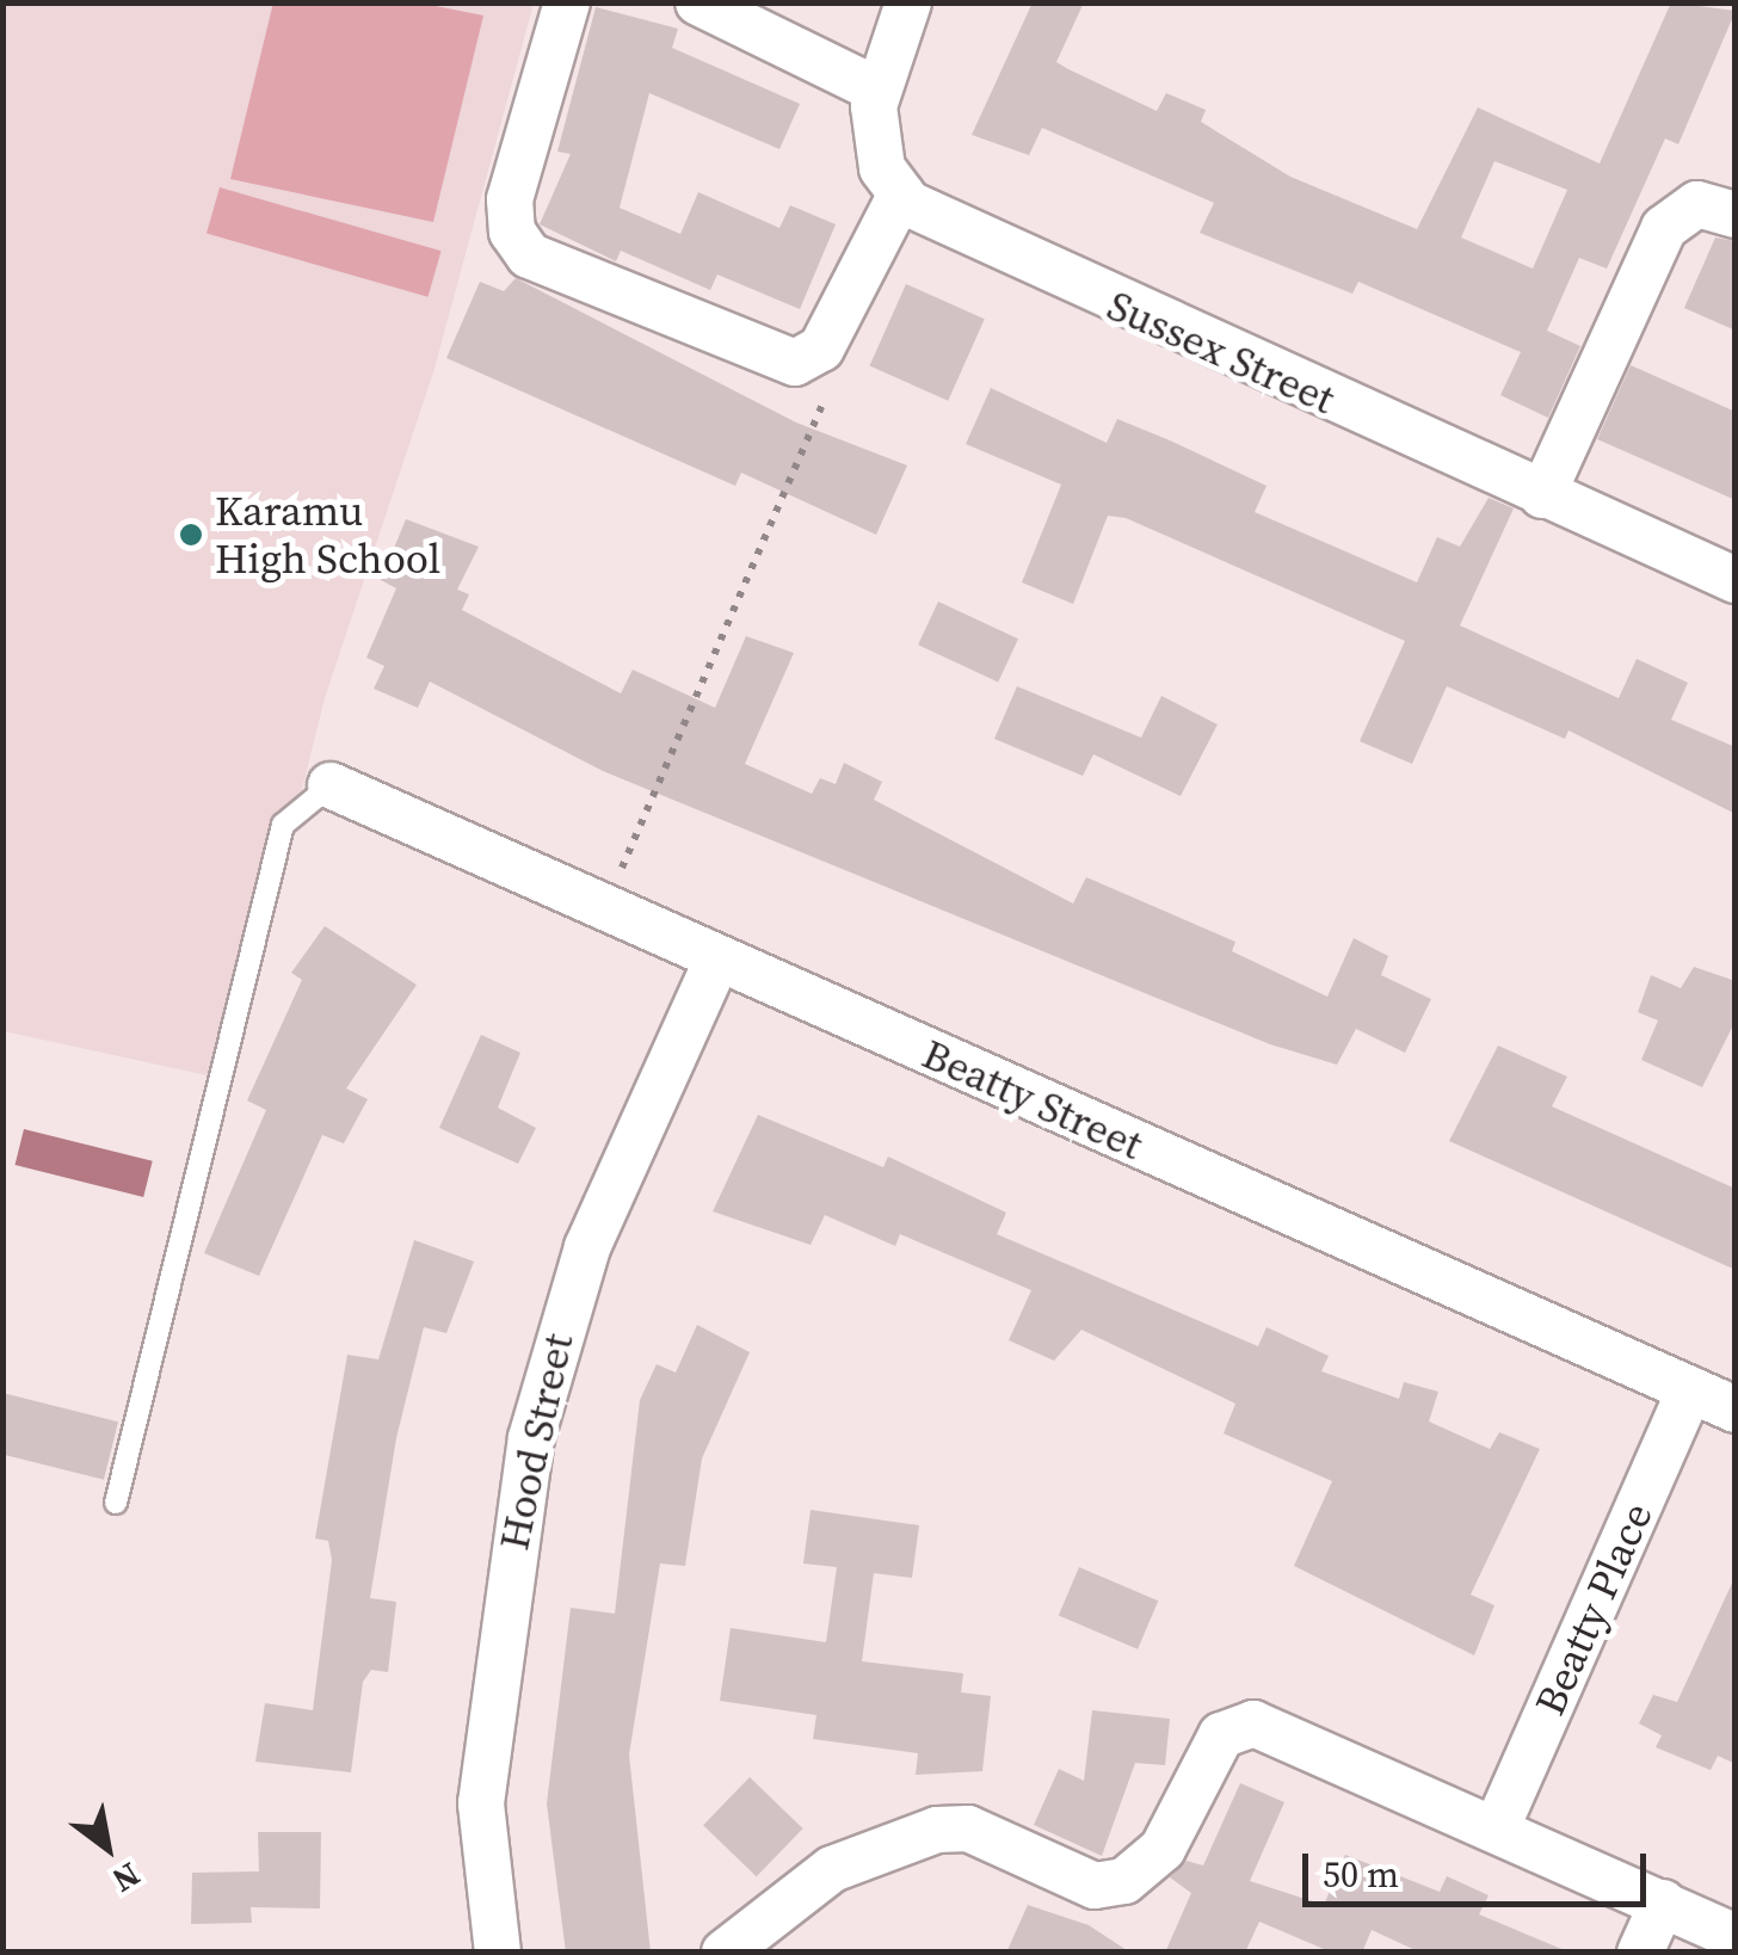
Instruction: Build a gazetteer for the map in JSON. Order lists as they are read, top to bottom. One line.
{"streets":{"street":["Sussex Street","Beatty Street","Hood Street","Beatty Place"]},"crossings":[["Beatty Street","Hood Street"],["Beatty Street","Beatty Place"]],"places":["Karamu High School"],"scale_bar":"50 m","north":"bottom right"}
